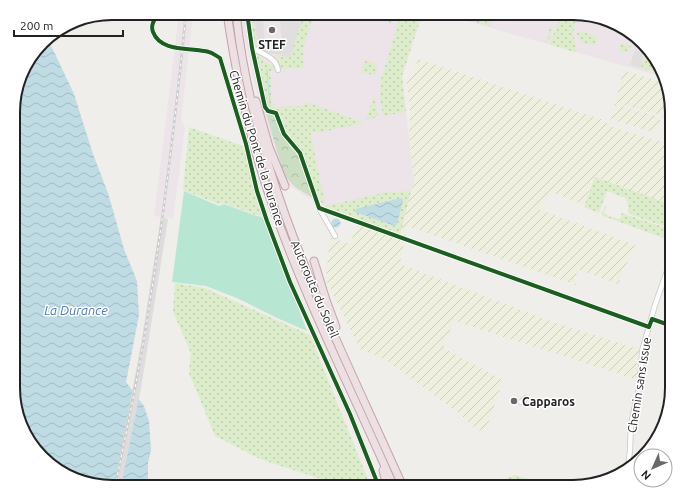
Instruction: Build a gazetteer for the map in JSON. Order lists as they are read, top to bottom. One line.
{"streets":{"highway":["Autoroute du Soleil"],"street":["Chemin du Pont de la Durance","Chemin sans Issue"]},"water":["La Durance"],"places":["STEF","Capparos"],"scale_bar":"200 m","north":"bottom left"}
